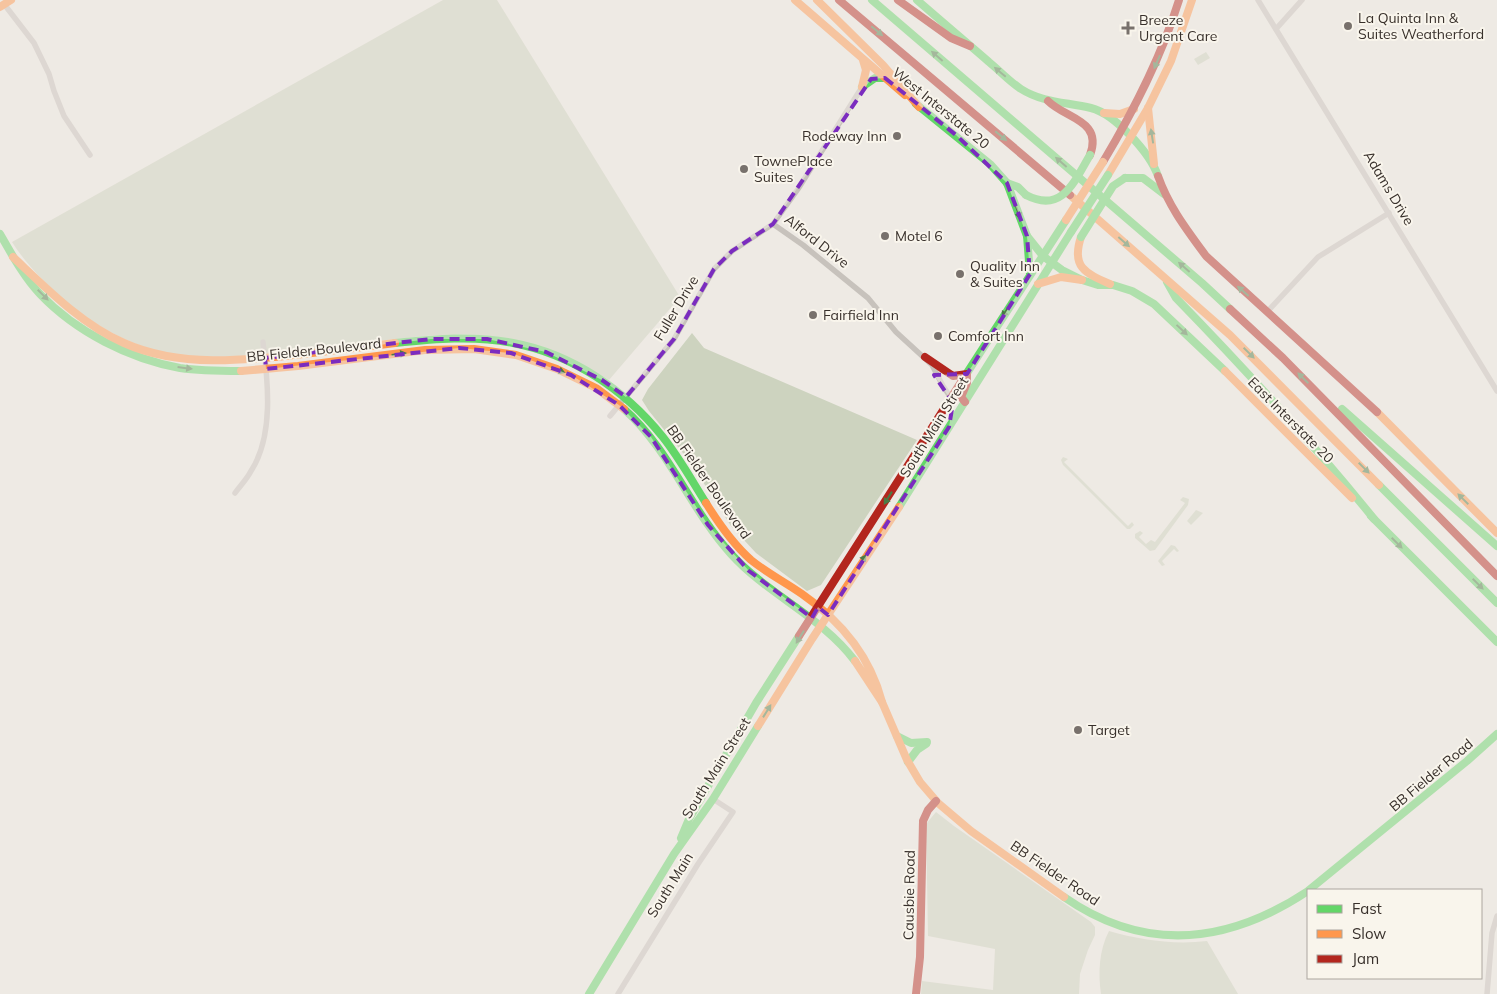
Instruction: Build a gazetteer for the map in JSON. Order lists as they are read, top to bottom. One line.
{"streets":{"main road":["West Interstate 20","BB Fielder Boulevard","East Interstate 20","South Main Street","BB Fielder Road","Causbie Road"],"street":["Adams Drive","Alford Drive","Fuller Drive","South Main"]},"crossings":[["West Interstate 20","East Interstate 20"],["West Interstate 20","South Main Street"],["Alford Drive","Fuller Drive"],["Alford Drive","South Main Street"],["Fuller Drive","BB Fielder Boulevard"],["BB Fielder Boulevard","South Main Street"],["BB Fielder Boulevard","BB Fielder Road"],["East Interstate 20","South Main Street"],["South Main Street","South Main"],["BB Fielder Road","Causbie Road"]],"places":{"other":["La Quinta Inn & Suites Weatherford","Rodeway Inn","TownePlace Suites","Motel 6","Quality Inn & Suites","Fairfield Inn","Comfort Inn","Target"],"health":["Breeze Urgent Care"]},"legend":["Fast","Slow","Jam"]}
